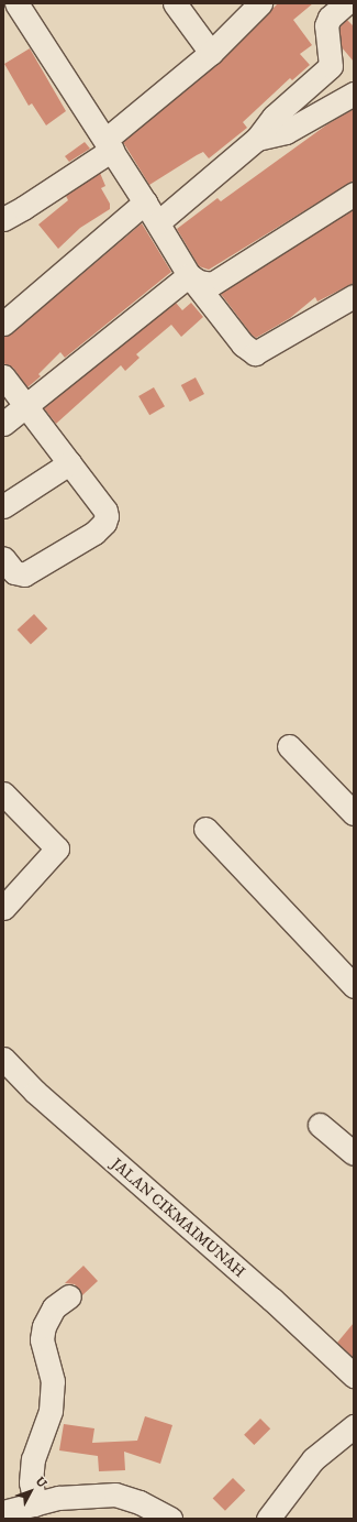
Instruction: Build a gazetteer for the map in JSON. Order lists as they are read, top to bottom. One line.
{"streets":{"street":["JALAN CIKMAIMUNAH"]},"north":"top right"}
